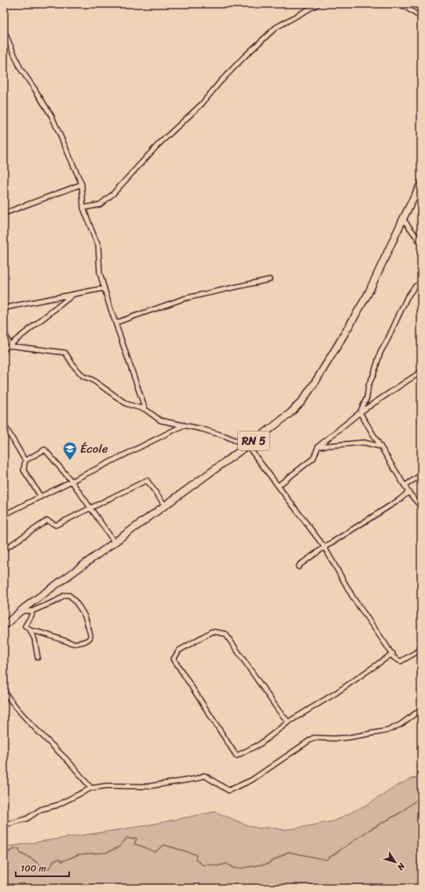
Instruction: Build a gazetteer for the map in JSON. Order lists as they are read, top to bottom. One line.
{"streets":{"main road":["RN 5"]},"places":{"school or university":["École"]},"scale_bar":"100 m","north":"bottom right"}
